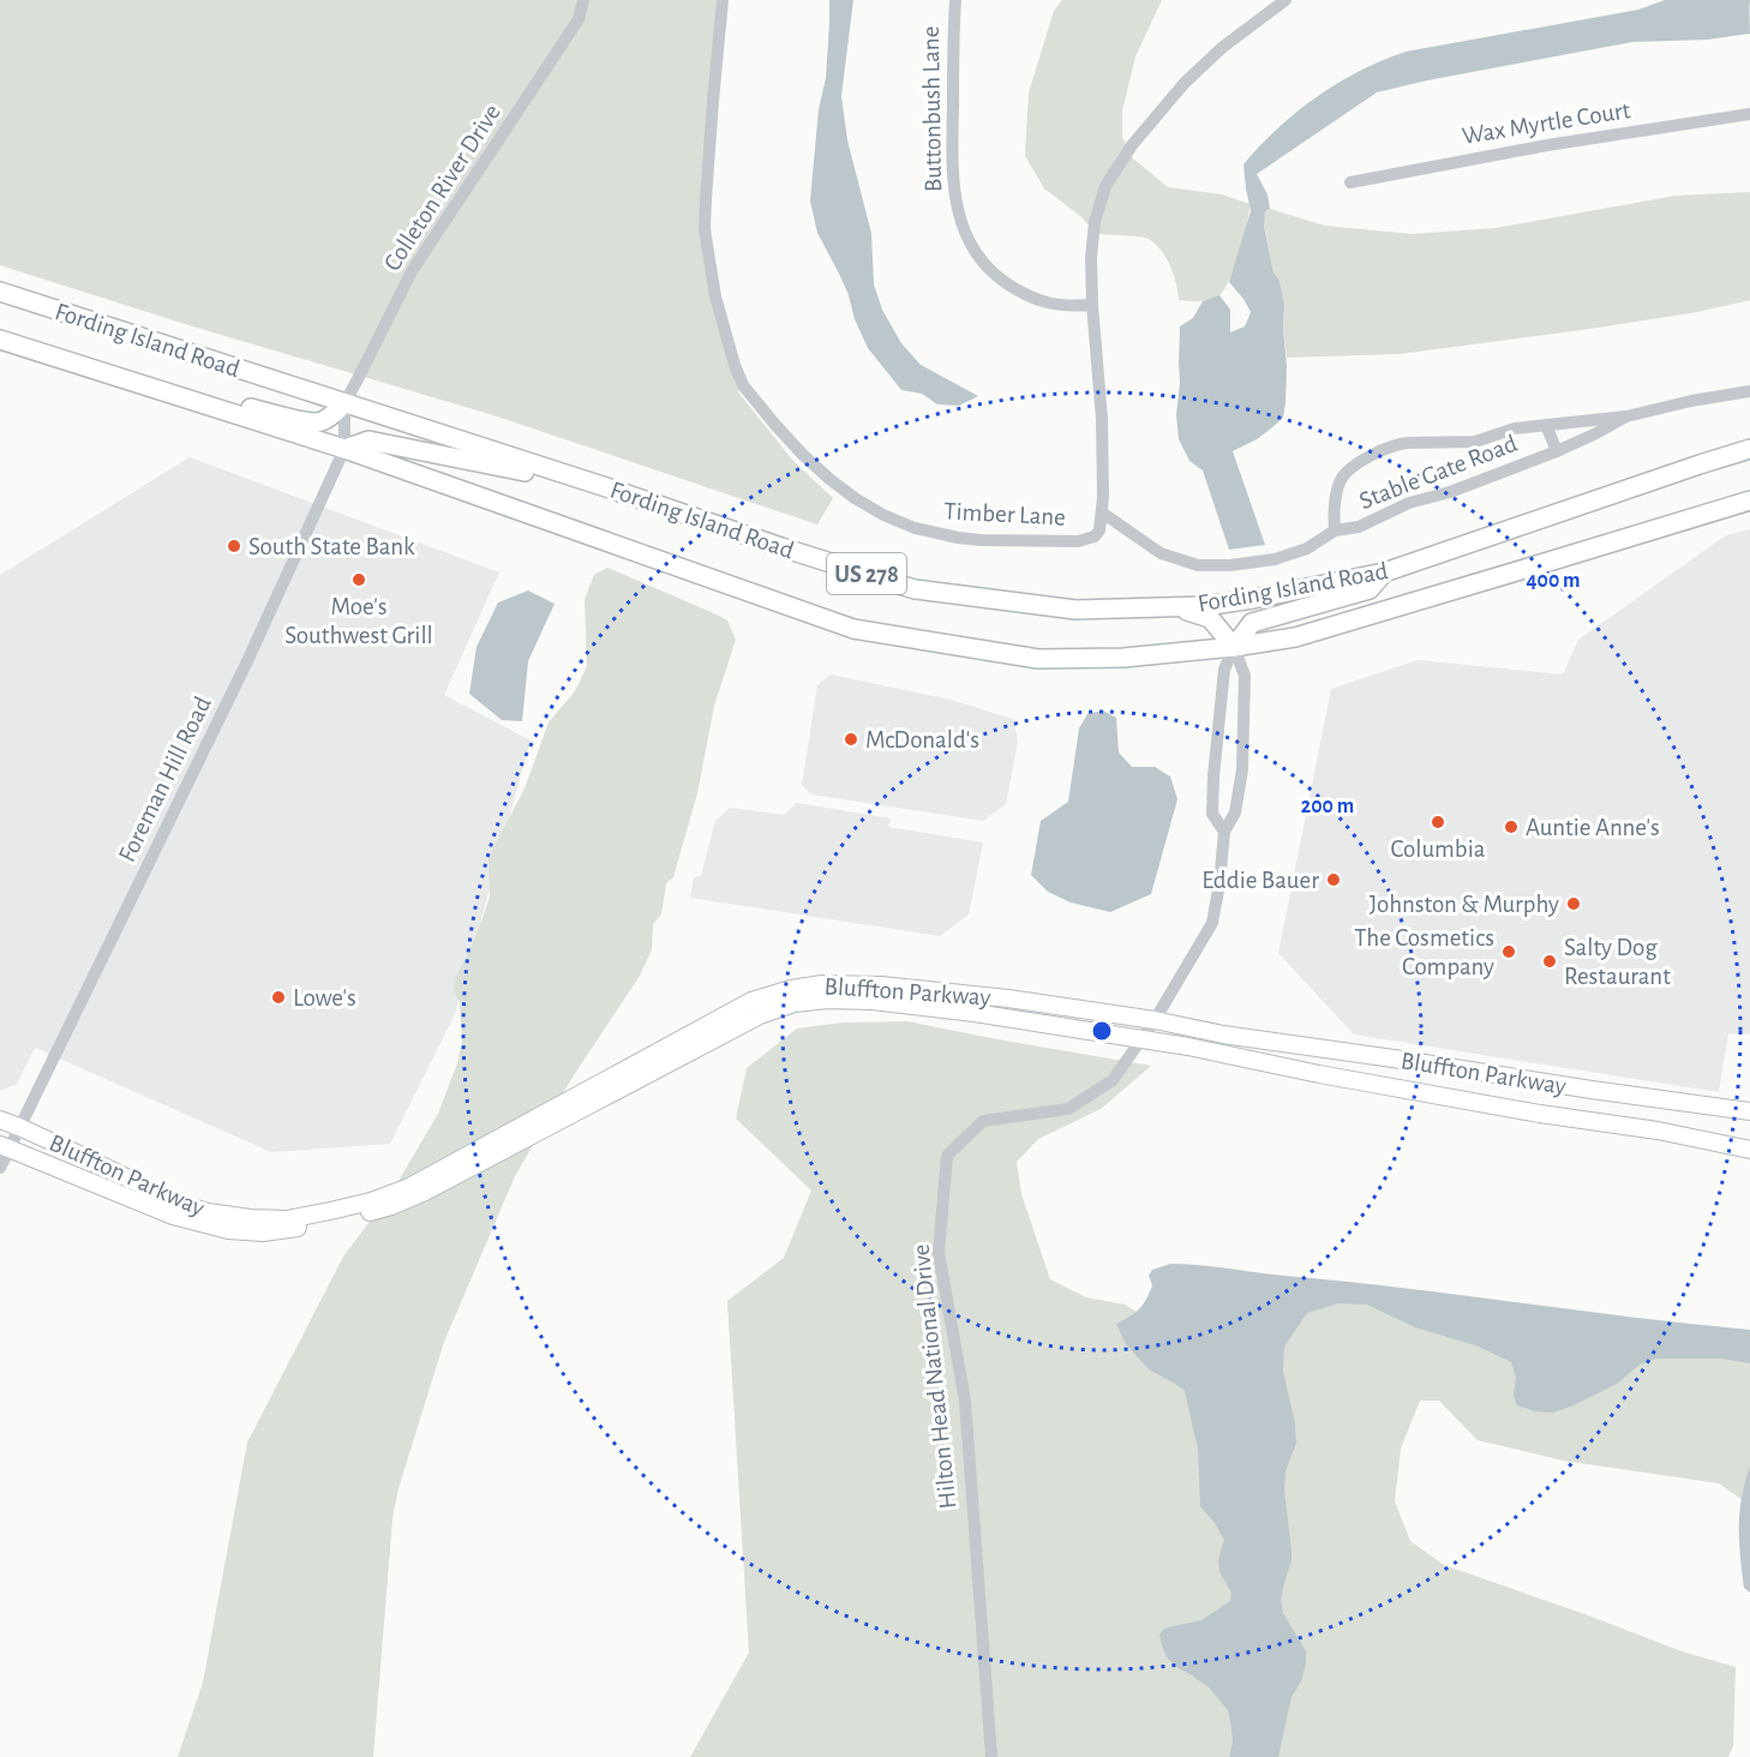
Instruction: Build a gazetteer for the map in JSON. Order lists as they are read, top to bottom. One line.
{"streets":{"highway":["Fording Island Road","US 278"],"main road":["Bluffton Parkway"],"street":["Buttonbush Lane","Wax Myrtle Court","Colleton River Drive","Stable Gate Road","Timber Lane","Foreman Hill Road","Hilton Head National Drive"]},"crossings":[["Buttonbush Lane","Timber Lane"],["Colleton River Drive","Fording Island Road"],["Colleton River Drive","Foreman Hill Road"],["Fording Island Road","Foreman Hill Road"],["Fording Island Road","Hilton Head National Drive"],["Stable Gate Road","Timber Lane"],["Foreman Hill Road","Bluffton Parkway"],["Bluffton Parkway","Hilton Head National Drive"]],"places":["South State Bank","Moe's Southwest Grill","McDonald's","Columbia","Auntie Anne's","Eddie Bauer","Johnston & Murphy","The Cosmetics Company","Salty Dog Restaurant","Lowe's"],"rings":["400 m","200 m"]}
